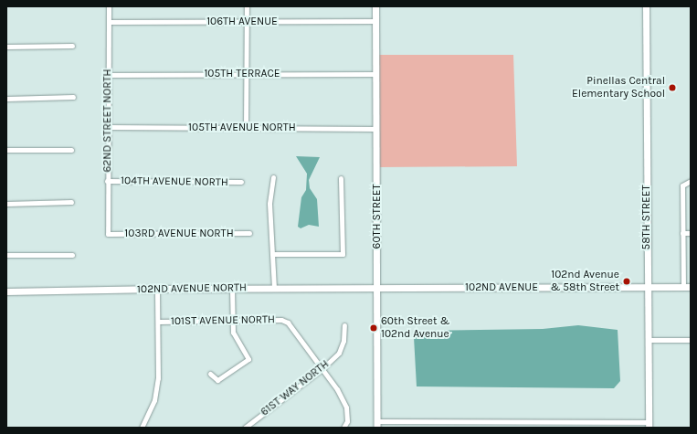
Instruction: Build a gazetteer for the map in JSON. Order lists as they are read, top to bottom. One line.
{"streets":{"street":["106TH AVENUE","105TH TERRACE","62ND STREET NORTH","105TH AVENUE NORTH","104TH AVENUE NORTH","60TH STREET","58TH STREET","103RD AVENUE NORTH","102ND AVENUE","102ND AVENUE NORTH","101ST AVENUE NORTH","61ST WAY NORTH"]},"crossings":[["106TH AVENUE","62ND STREET NORTH"],["106TH AVENUE","60TH STREET"],["105TH TERRACE","62ND STREET NORTH"],["105TH TERRACE","60TH STREET"],["62ND STREET NORTH","105TH AVENUE NORTH"],["62ND STREET NORTH","104TH AVENUE NORTH"],["62ND STREET NORTH","103RD AVENUE NORTH"],["105TH AVENUE NORTH","60TH STREET"],["60TH STREET","102ND AVENUE"],["60TH STREET","102ND AVENUE NORTH"],["58TH STREET","102ND AVENUE"],["102ND AVENUE","102ND AVENUE NORTH"],["101ST AVENUE NORTH","61ST WAY NORTH"]],"places":["Pinellas Central Elementary School","102nd Avenue & 58th Street","60th Street & 102nd Avenue"]}
